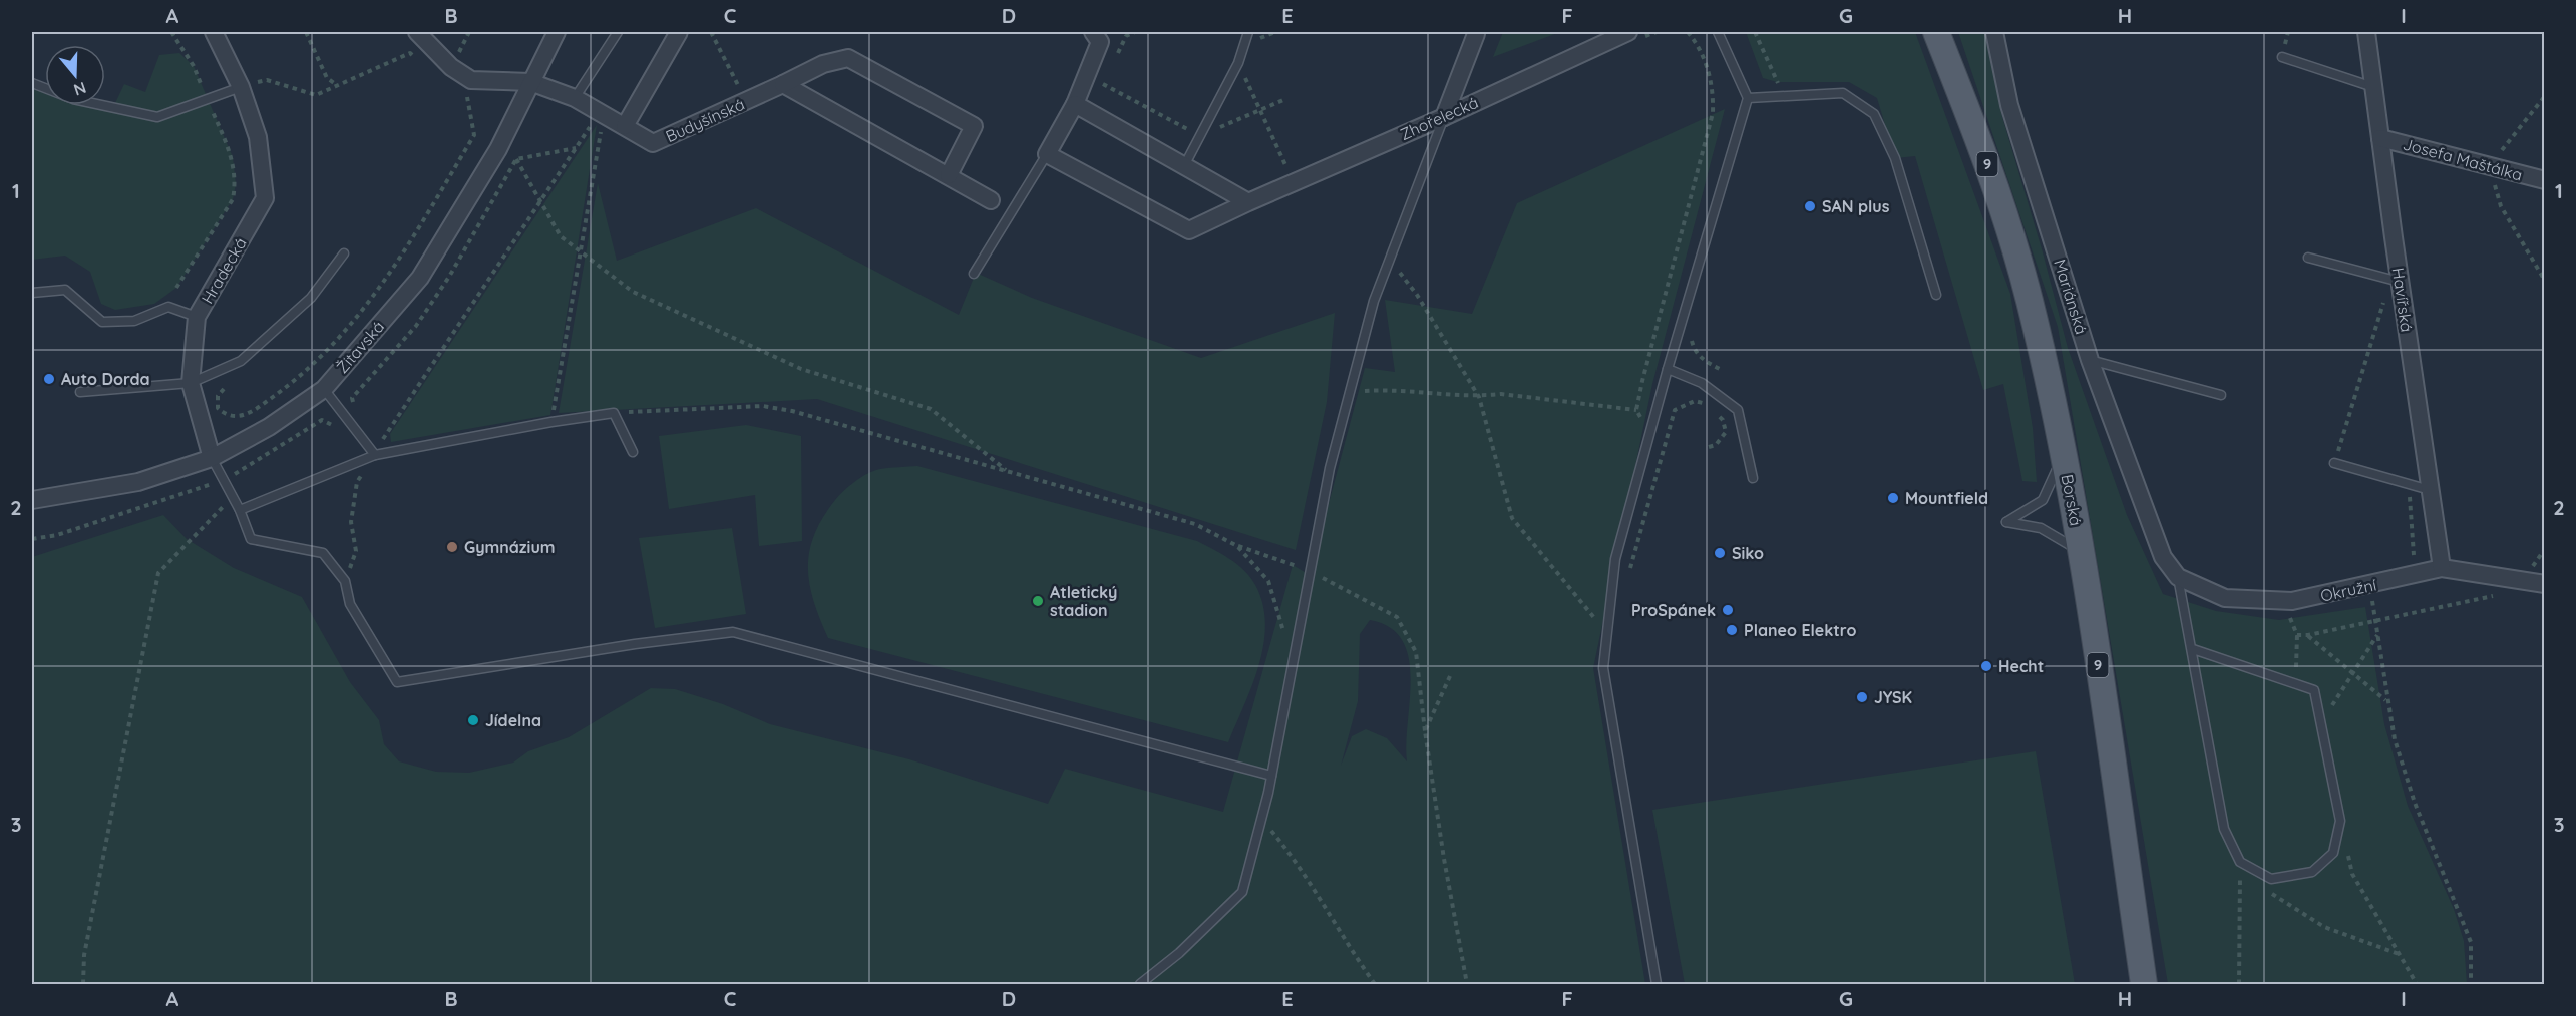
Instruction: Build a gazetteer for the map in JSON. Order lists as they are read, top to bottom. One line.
{"streets":{"main road":["9","Borská"],"street":["Zhořelecká","Budyšínská","Josefa Maštálka","Hradecká","Mariánská","Havířská","Žitavská","Okružní"]},"crossings":[["Budyšínská","Žitavská"],["Josefa Maštálka","Havířská"],["Hradecká","Žitavská"],["Mariánská","Okružní"],["Havířská","Okružní"]],"places":["SAN plus","Auto Dorda","Mountfield","Gymnázium","Siko","Atletický stadion","ProSpánek","Planeo Elektro","Hecht","JYSK","Jídelna"],"north":"bottom","grid":{"columns":["A","B","C","D","E","F","G","H","I"],"rows":["1","2","3"]}}
